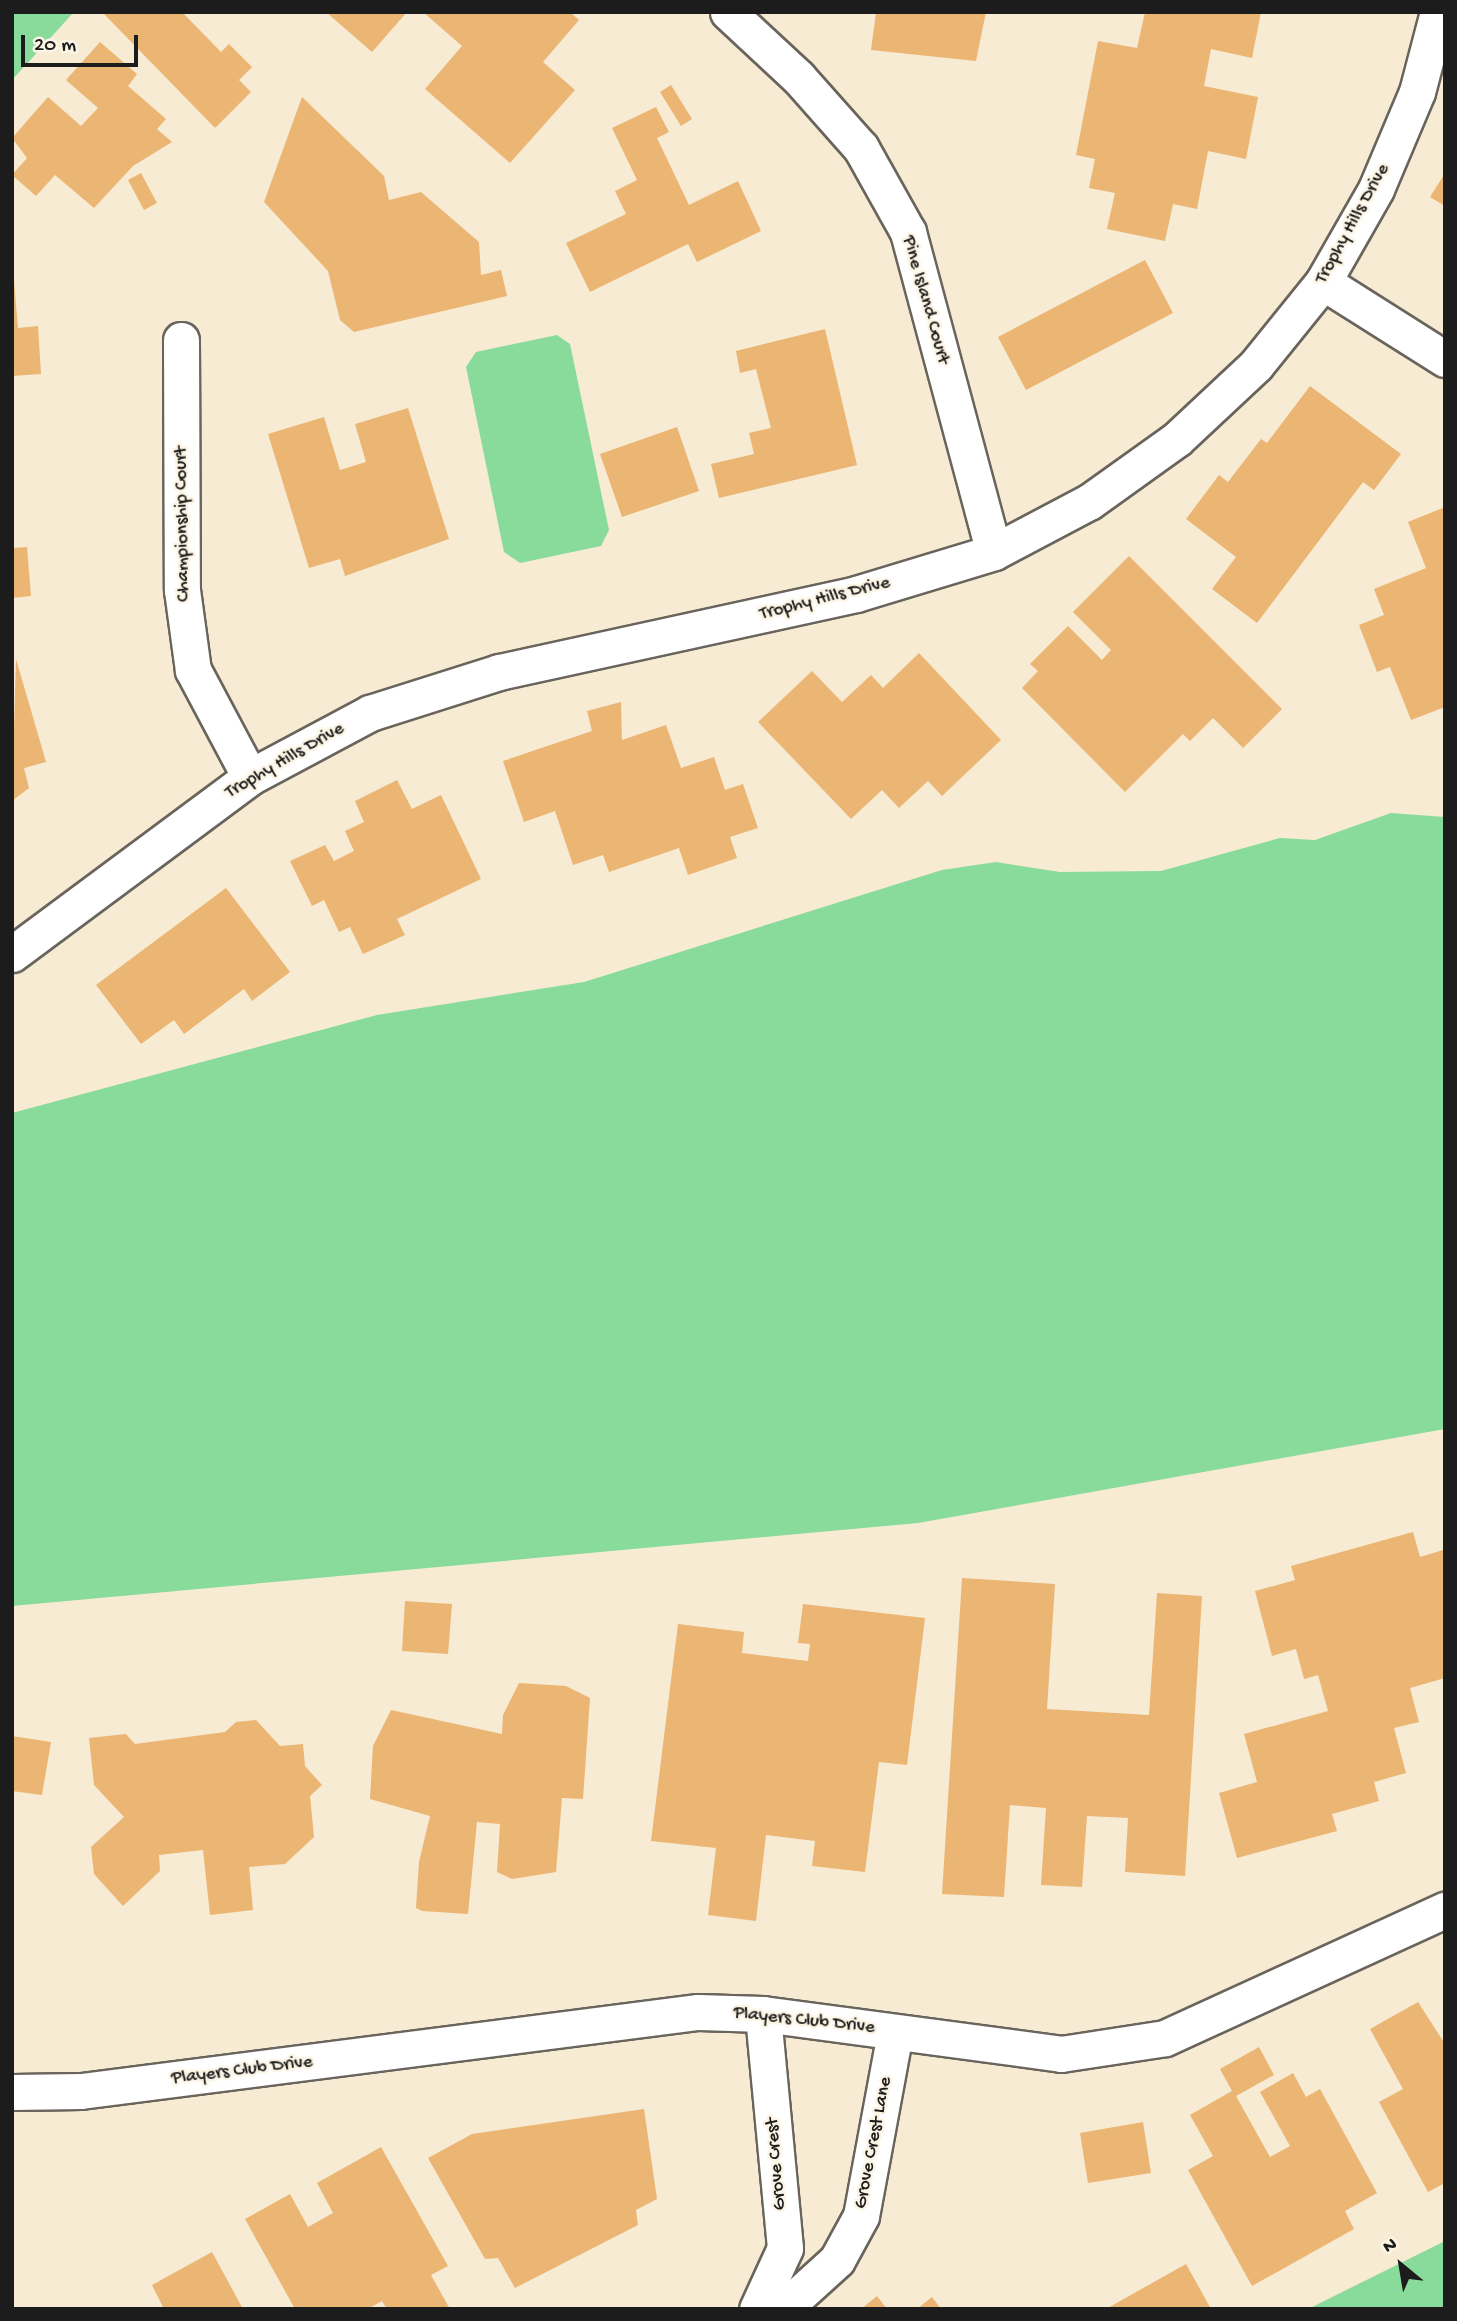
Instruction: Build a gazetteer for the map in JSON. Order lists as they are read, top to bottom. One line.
{"streets":{"street":["Trophy Hills Drive","Pine Island Court","Championship Court","Players Club Drive","Grove Crest Lane","Grove Crest"]},"crossings":[["Trophy Hills Drive","Pine Island Court"],["Trophy Hills Drive","Championship Court"],["Players Club Drive","Grove Crest Lane"],["Players Club Drive","Grove Crest"]],"scale_bar":"20 m","north":"top left"}
